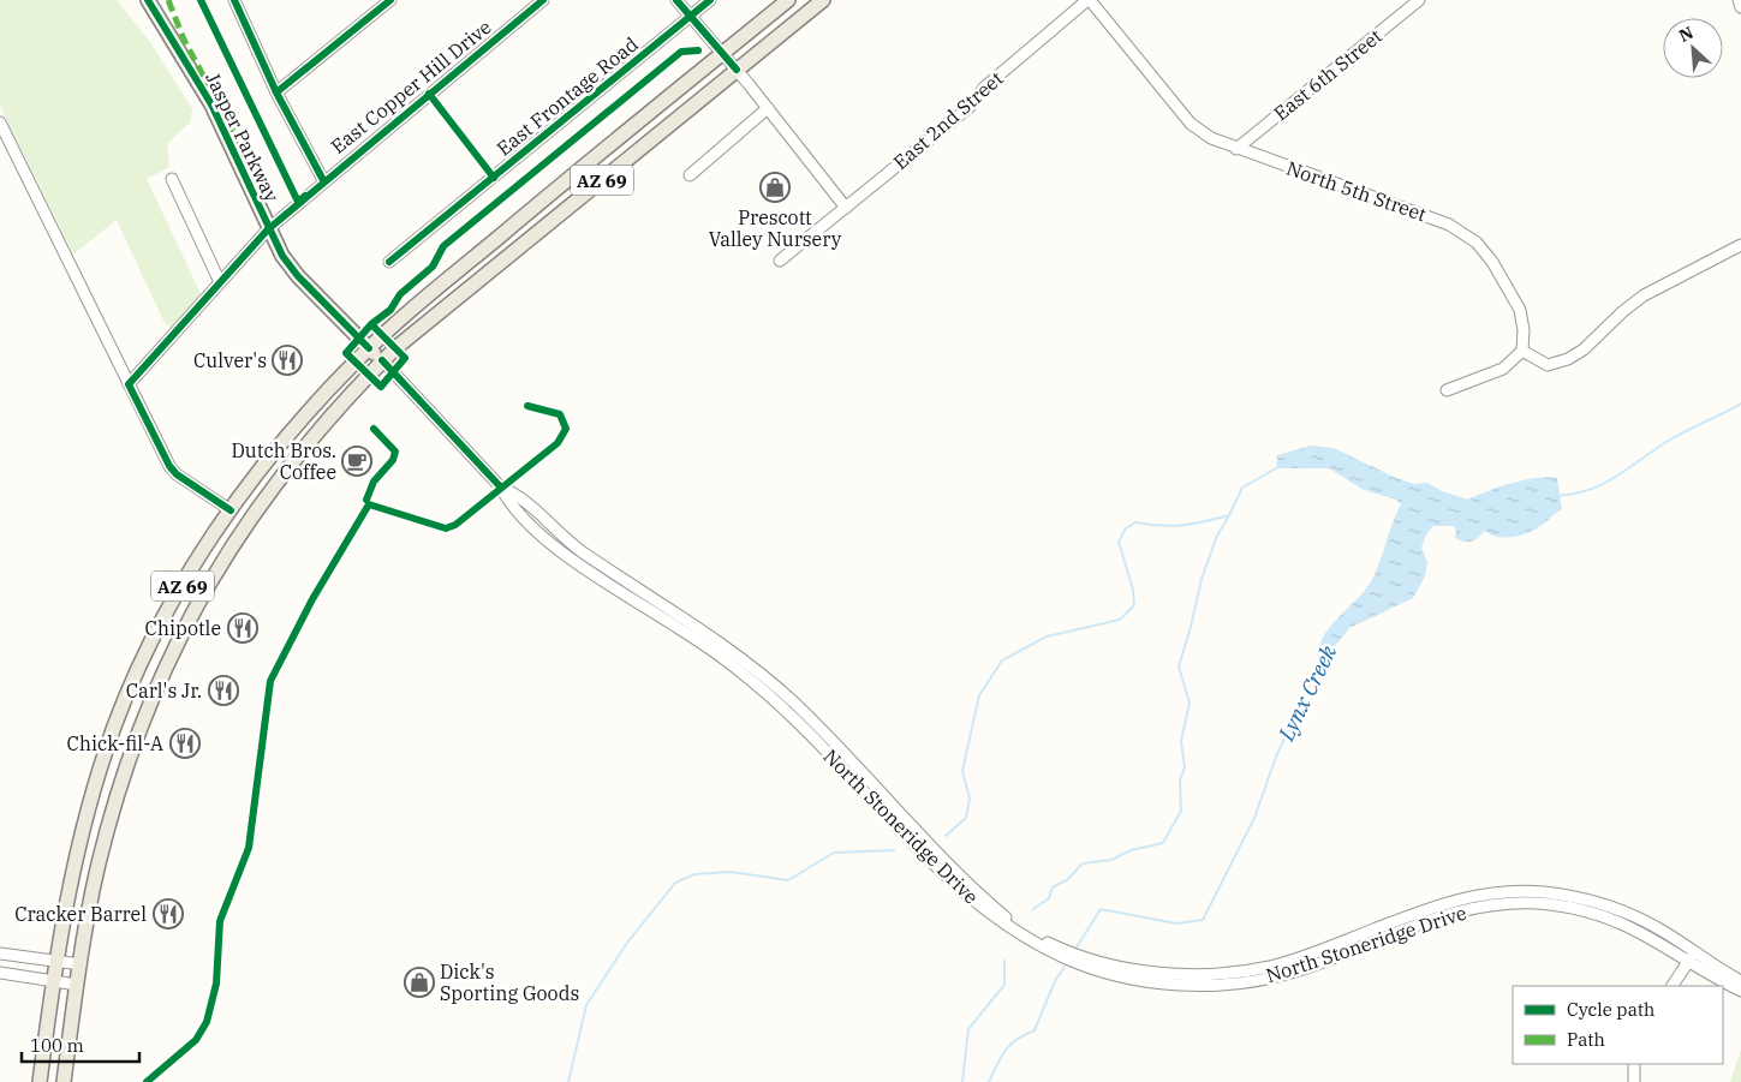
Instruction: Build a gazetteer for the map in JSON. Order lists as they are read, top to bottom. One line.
{"streets":{"main road":["Jasper Parkway","AZ 69","North Stoneridge Drive"],"street":["East 6th Street","East Copper Hill Drive","East Frontage Road","East 2nd Street","North 5th Street"]},"crossings":[["East 6th Street","North 5th Street"],["East Copper Hill Drive","Jasper Parkway"],["East Copper Hill Drive","North Stoneridge Drive"],["East 2nd Street","North 5th Street"],["Jasper Parkway","North Stoneridge Drive"],["AZ 69","North Stoneridge Drive"]],"water":["Lynx Creek"],"places":{"shop":["Prescott Valley Nursery","Dick's Sporting Goods"],"restaurant":["Culver's","Chipotle","Carl's Jr.","Chick-fil-A","Cracker Barrel"],"cafe":["Dutch Bros. Coffee"]},"legend":["Cycle path","Path"],"scale_bar":"100 m","north":"top left"}
